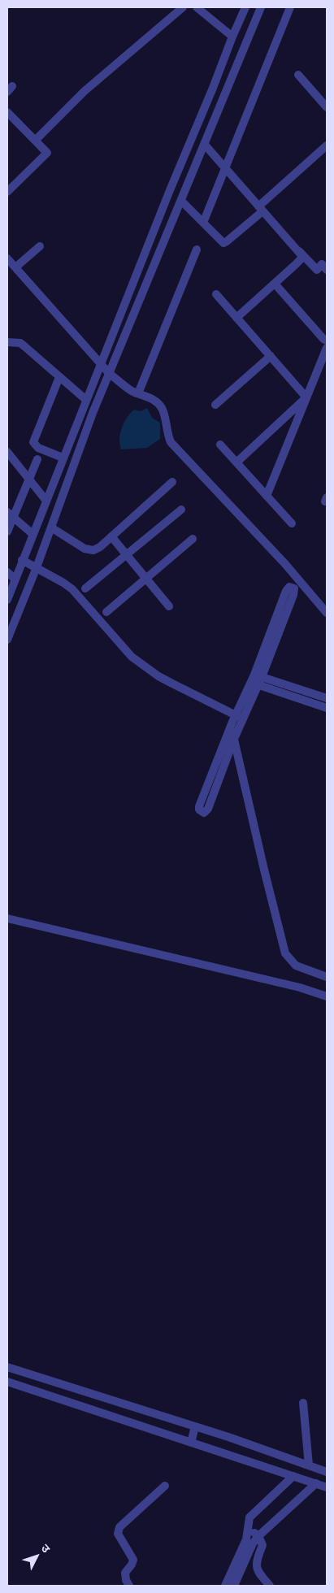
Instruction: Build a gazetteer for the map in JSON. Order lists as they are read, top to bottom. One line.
{"north":"top right"}
